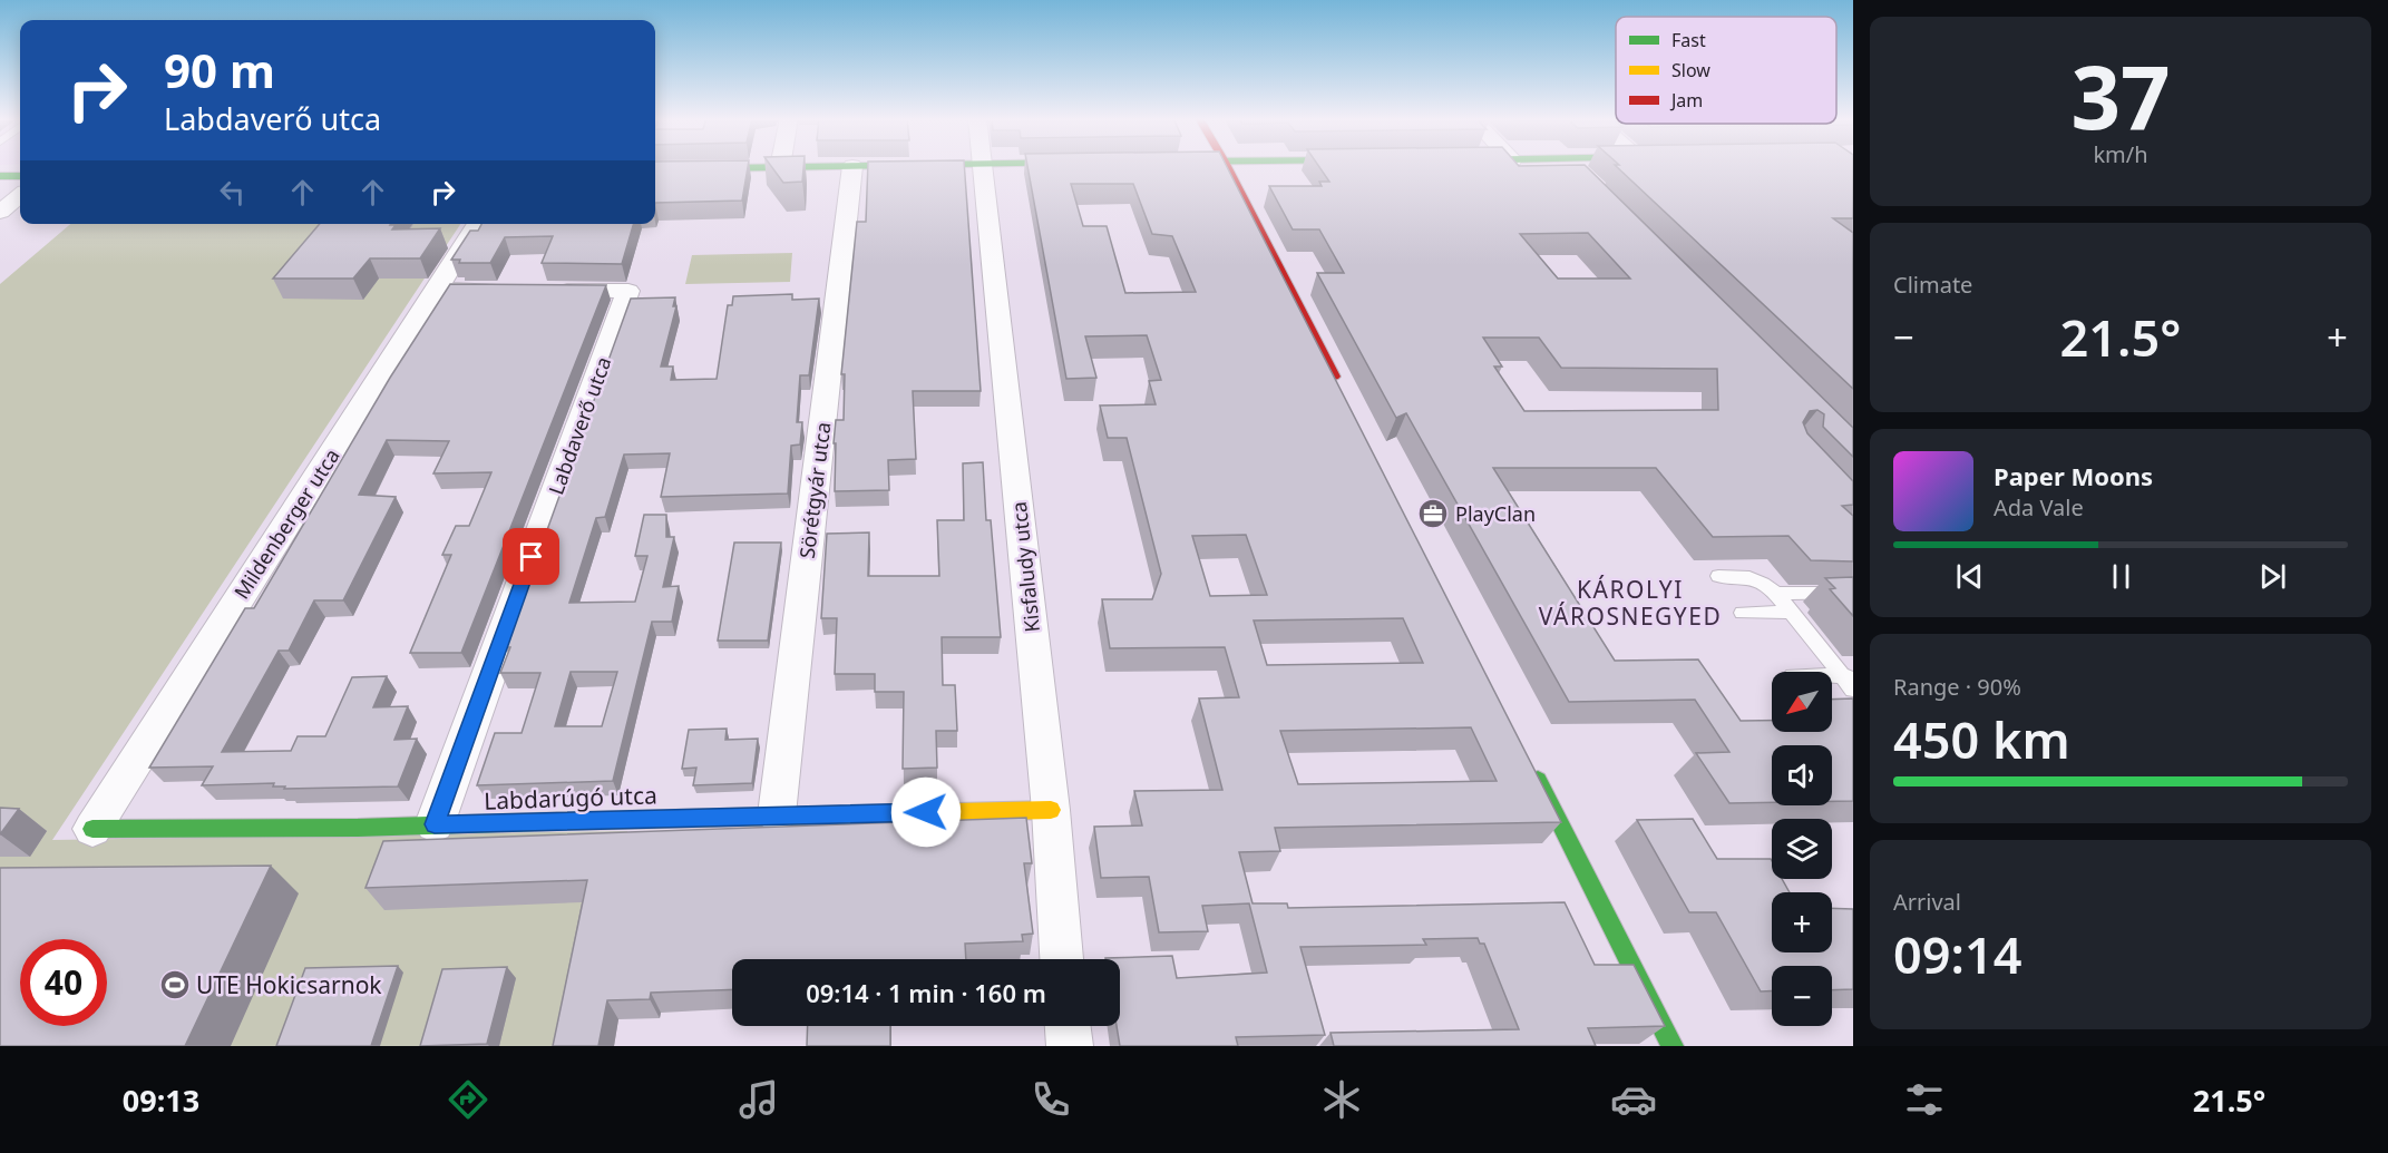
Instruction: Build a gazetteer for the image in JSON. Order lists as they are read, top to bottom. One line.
{"streets":{"street":["Labdaverő utca","Sörétgyár utca","Mildenberger utca","Kisfaludy utca","Labdarúgó utca"]},"crossings":[["Labdaverő utca","Labdarúgó utca"],["Sörétgyár utca","Labdarúgó utca"],["Mildenberger utca","Labdarúgó utca"],["Kisfaludy utca","Labdarúgó utca"]],"districts":["KÁROLYI VÁROSNEGYED"],"places":{"office":["PlayClan"],"sports":["UTE Hokicsarnok"]},"legend":["Fast","Slow","Jam"],"north":"bottom left","page":{"tile":[["37","km/h"],"Climate",["Range · 90%","450 km"],["Arrival","09:14"]],"turn":["90 m","Labdaverő utca"],"heat":["−","21.5°","+"],"song":["Paper Moons","Ada Vale"],"map_buttons":["+","−"],"limit":"40","trip":"09:14 · 1 min · 160 m","tabs":["09:13","21.5°"]}}
